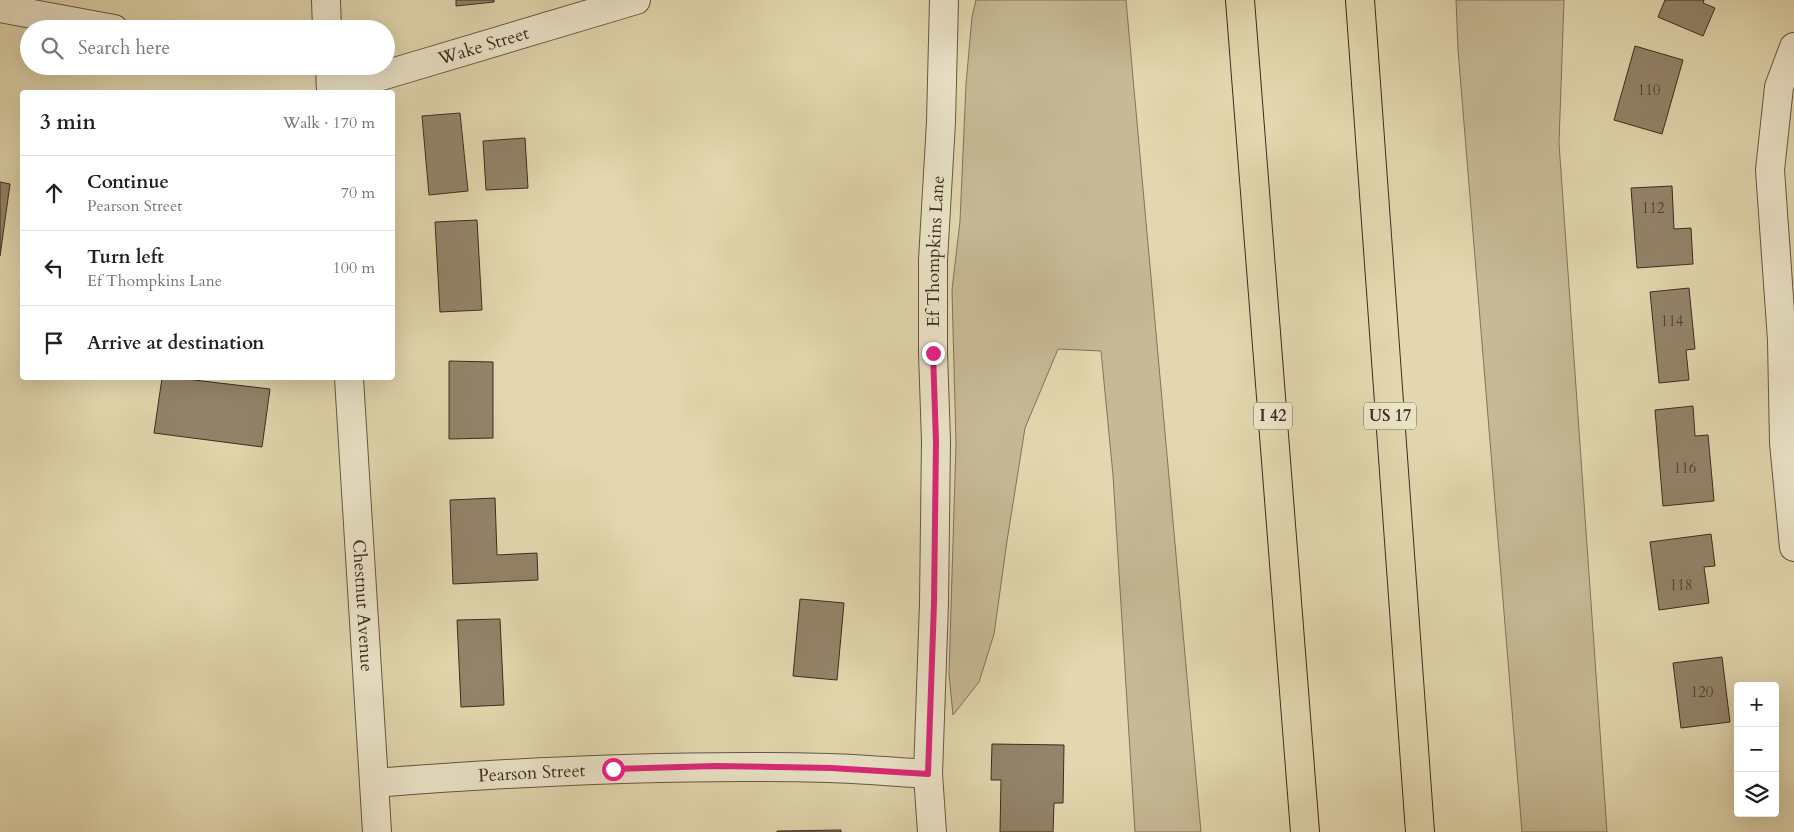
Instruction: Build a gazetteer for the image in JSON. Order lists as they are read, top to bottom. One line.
{"streets":{"highway":["I 42","US 17"],"street":["Wake Street","Ef Thompkins Lane","Chestnut Avenue","Pearson Street"]},"crossings":[["Ef Thompkins Lane","Pearson Street"],["Chestnut Avenue","Pearson Street"]],"house_numbers":["110","112","114","116","118","120"],"page":{"search":"Search here","heading":["3 min","Walk · 170 m"],"list":[["Continue","Pearson Street","70 m"],["Turn left","Ef Thompkins Lane","100 m"],"Arrive at destination"],"map_buttons":["+","−"]}}
